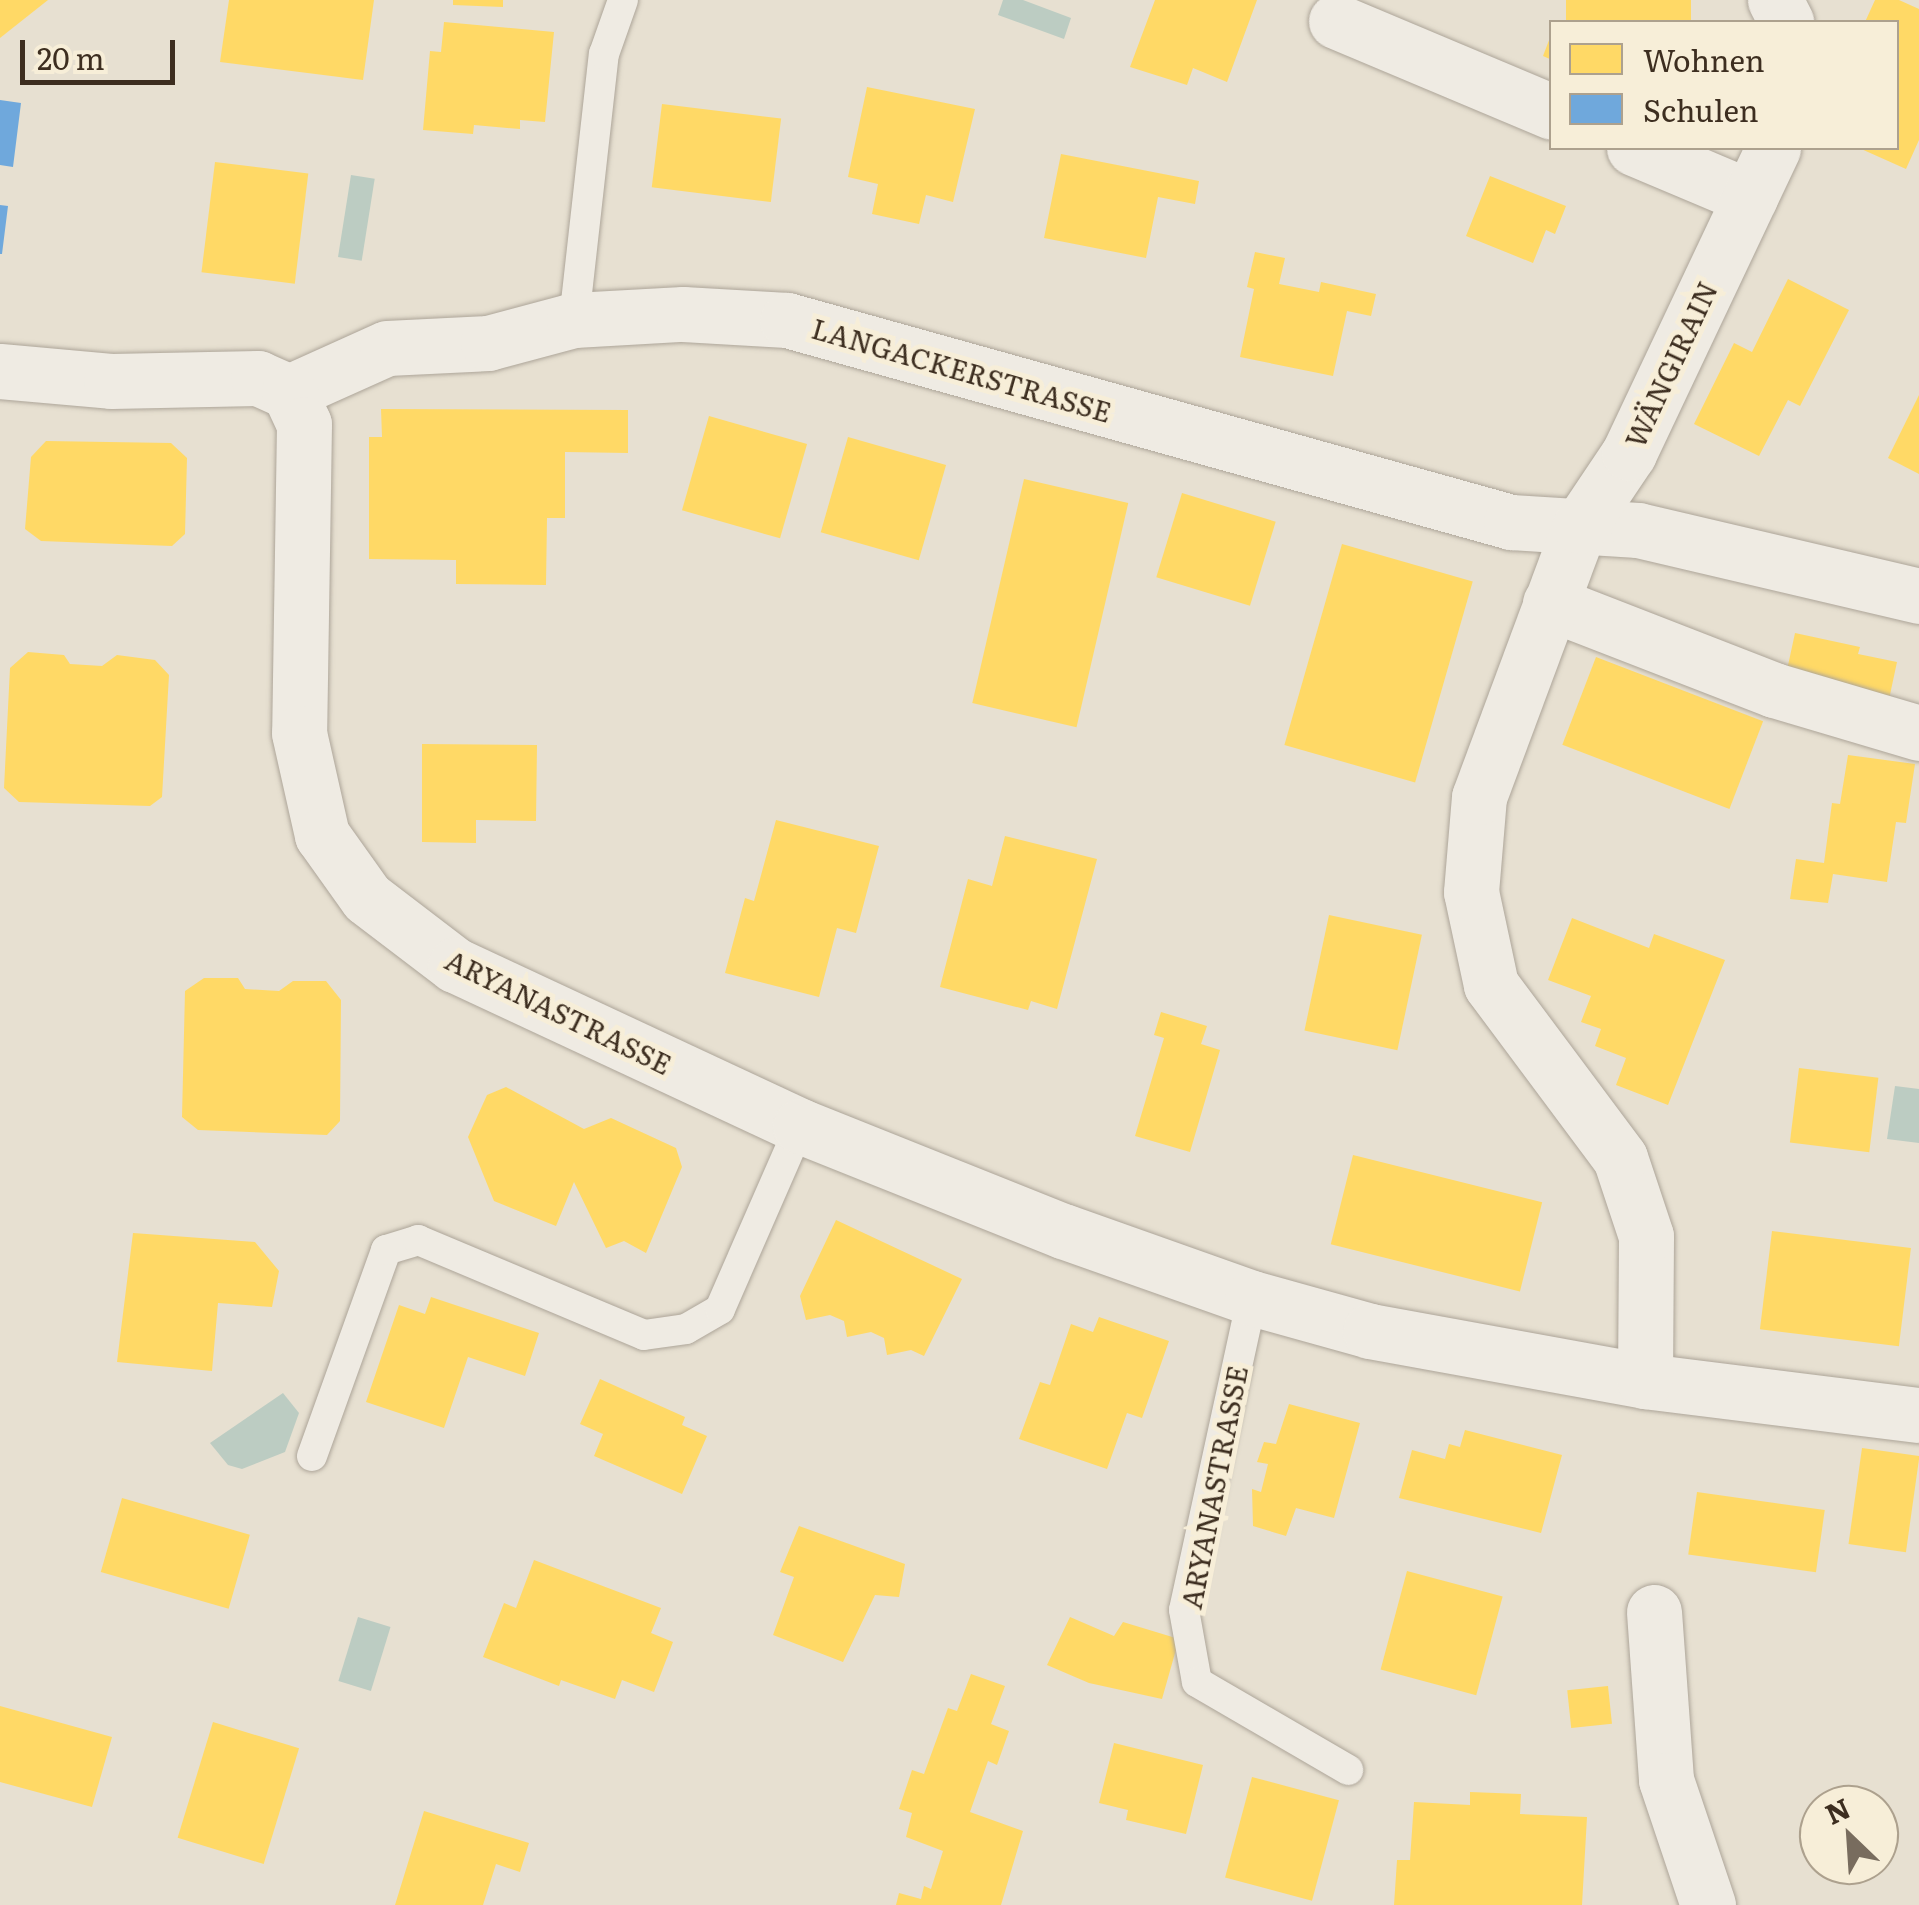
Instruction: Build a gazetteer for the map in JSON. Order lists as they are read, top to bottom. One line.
{"streets":{"street":["WÄNGIRAIN","LANGACKERSTRASSE","ARYANASTRASSE"]},"crossings":[["WÄNGIRAIN","LANGACKERSTRASSE"],["WÄNGIRAIN","ARYANASTRASSE"],["LANGACKERSTRASSE","ARYANASTRASSE"]],"legend":["Wohnen","Schulen"],"scale_bar":"20 m","north":"top left"}
